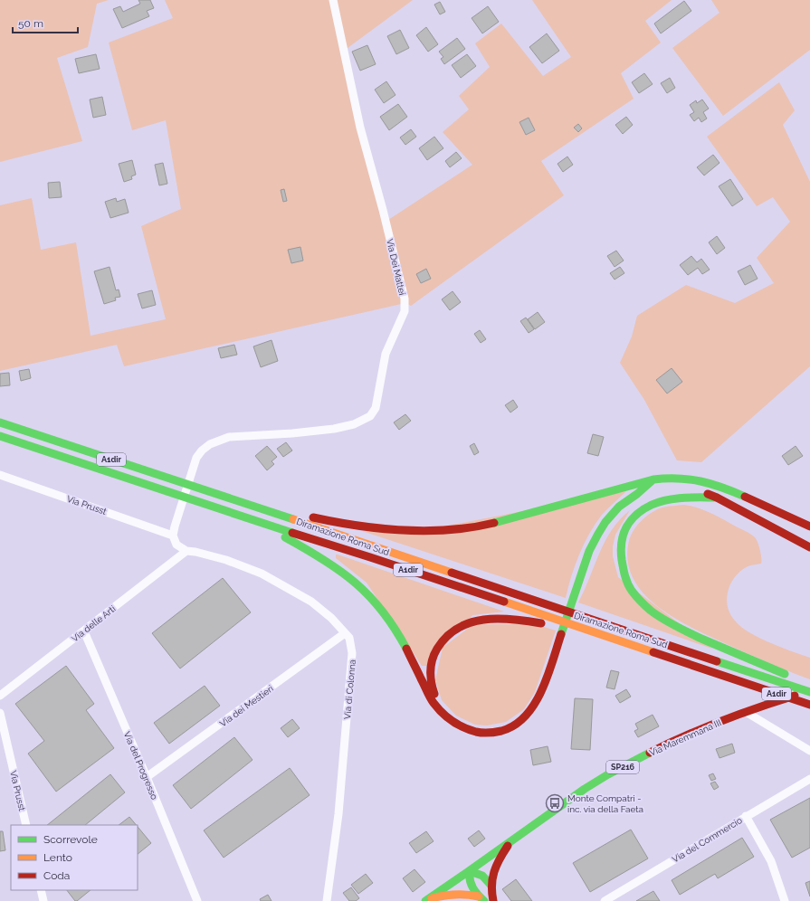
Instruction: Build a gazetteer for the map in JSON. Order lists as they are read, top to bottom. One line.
{"streets":{"main road":["A1dir","Diramazione Roma Sud","Via Maremmana III","SP216"],"street":["Via Dei Mattei","Via Prusst","Via delle Arti","Via di Colonna","Via dei Mestieri","Via del Progresso","Via del Commercio"]},"crossings":[["Via Dei Mattei","Via Prusst"],["Diramazione Roma Sud","Via Maremmana III"],["Via delle Arti","Via di Colonna"],["Via delle Arti","Via del Progresso"],["Via di Colonna","Via dei Mestieri"],["Via dei Mestieri","Via del Progresso"]],"places":{"bus stop":["Monte Compatri - inc. via della Faeta"]},"legend":["Scorrevole","Lento","Coda"],"scale_bar":"50 m"}
